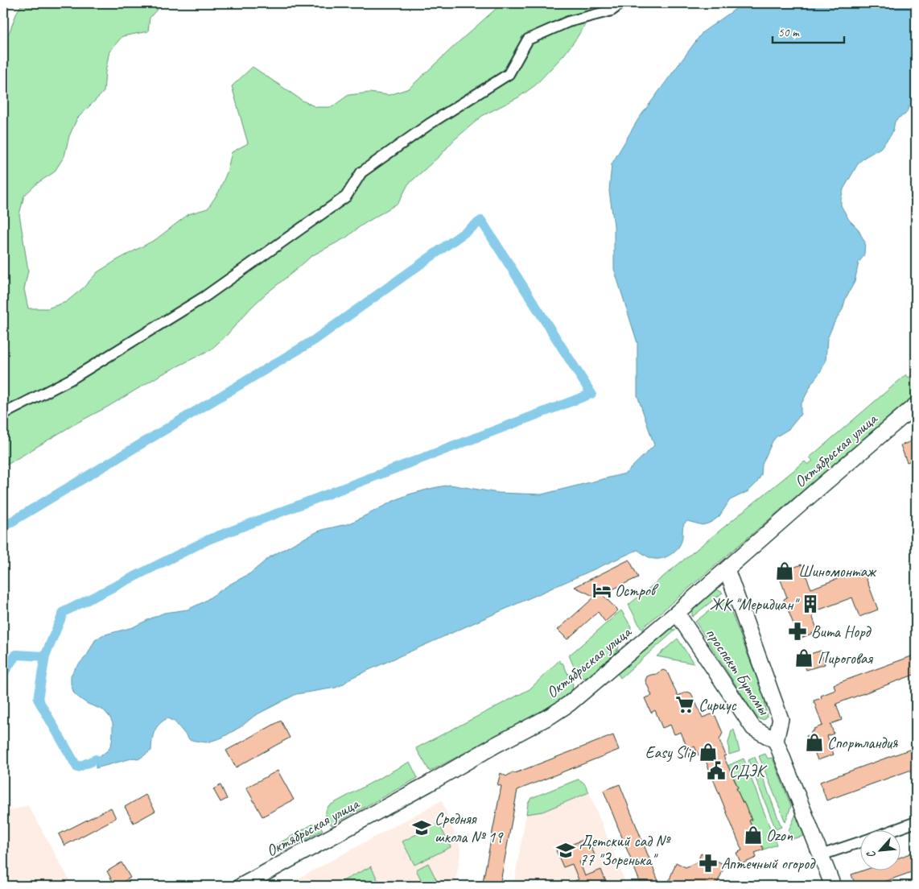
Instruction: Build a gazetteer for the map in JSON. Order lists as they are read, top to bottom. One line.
{"streets":{"main road":["Октябрьская улица","проспект Бутомы"]},"crossings":[["Октябрьская улица","проспект Бутомы"]],"places":{"shop":["Шиномонтаж","Пироговая","Спортландия","Easy Slip","Ozon"],"hotel":["Остров"],"building":["ЖК \"Меридиан\""],"pharmacy":["Вита Норд","Аптечный огород"],"supermarket":["Сириус"],"public building":["СДЭК"],"school or university":["Средняя школа № 19","Детский сад № 77 \"Зоренька\""]},"scale_bar":"50 m","north":"bottom left"}
